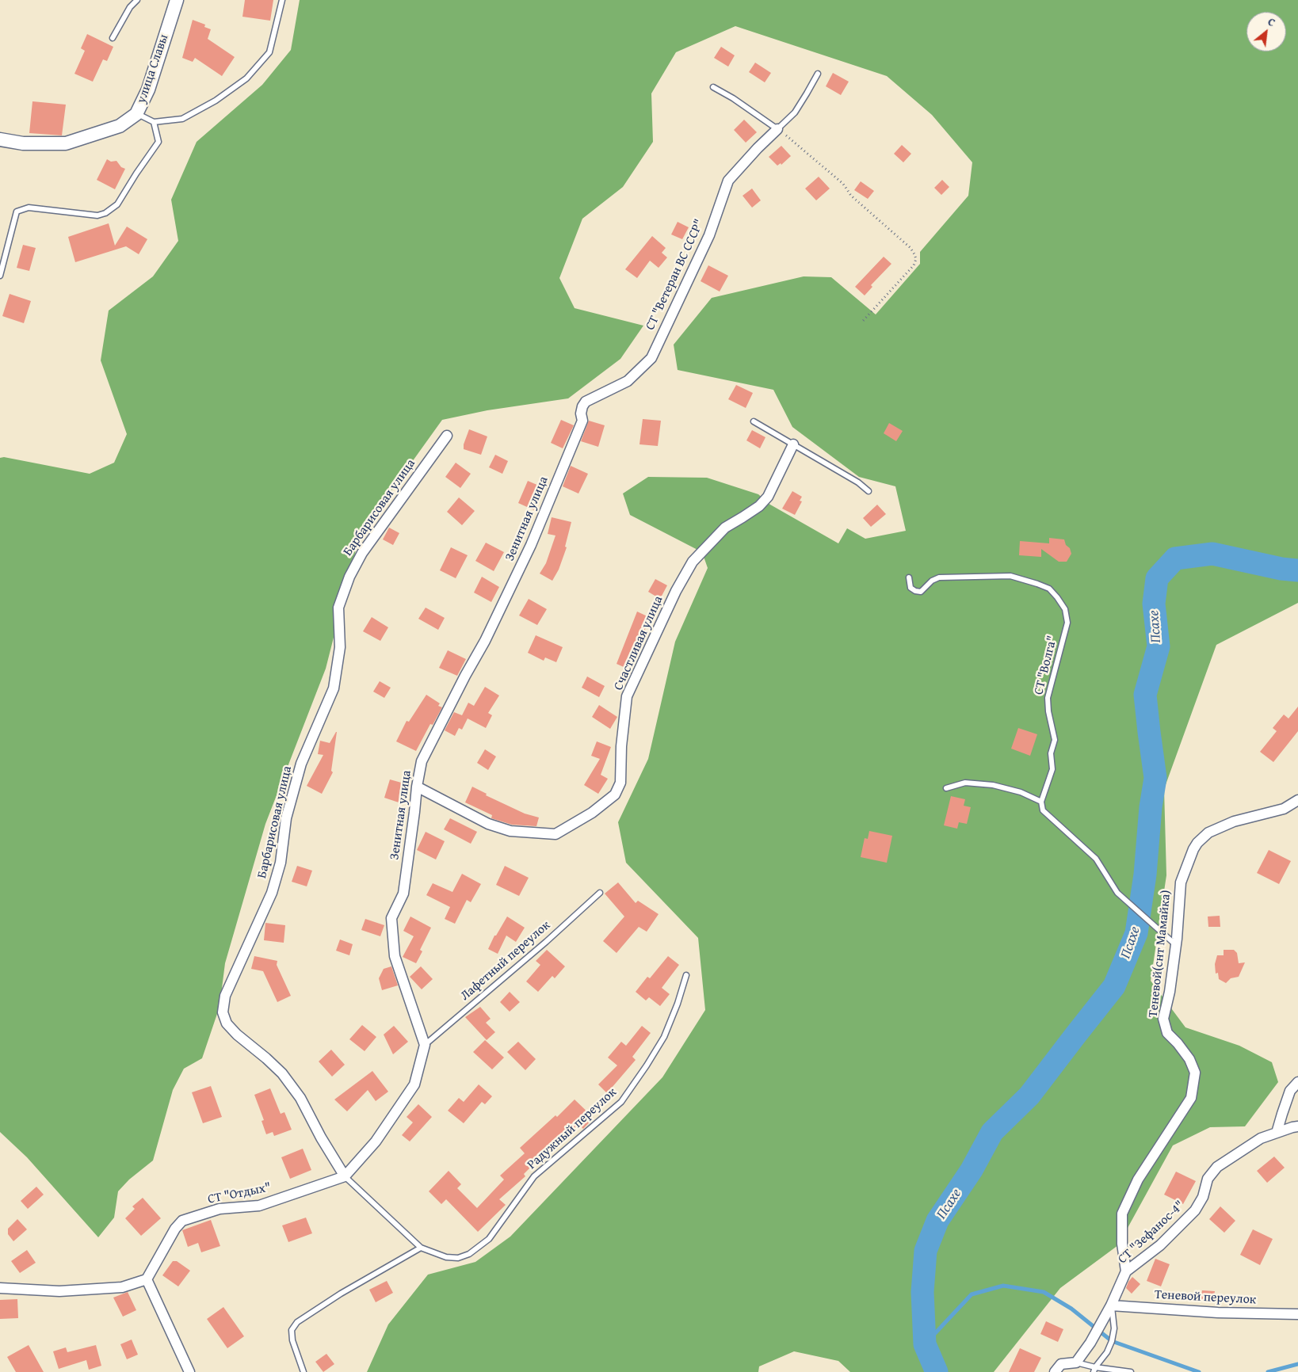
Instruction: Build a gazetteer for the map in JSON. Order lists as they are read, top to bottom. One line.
{"streets":{"street":["улица Славы","СТ \"Ветеран ВС СССР\"","Барбарисовая улица","Зенитная улица","Счастливая улица","Теневой(снт Мамайка)","СТ \"Отдых\"","СТ \"Зефанос-4\"","Теневой переулок"],"lane":["СТ \"Волга\"","Лафетный переулок","Радужный переулок"]},"crossings":[["СТ \"Ветеран ВС СССР\"","Зенитная улица"],["Барбарисовая улица","Радужный переулок"],["Барбарисовая улица","СТ \"Отдых\""],["Зенитная улица","Счастливая улица"],["Зенитная улица","Лафетный переулок"],["Теневой(снт Мамайка)","СТ \"Зефанос-4\""],["Радужный переулок","СТ \"Отдых\""],["СТ \"Зефанос-4\"","Теневой переулок"]],"water":["Псахе"],"north":"top right"}
